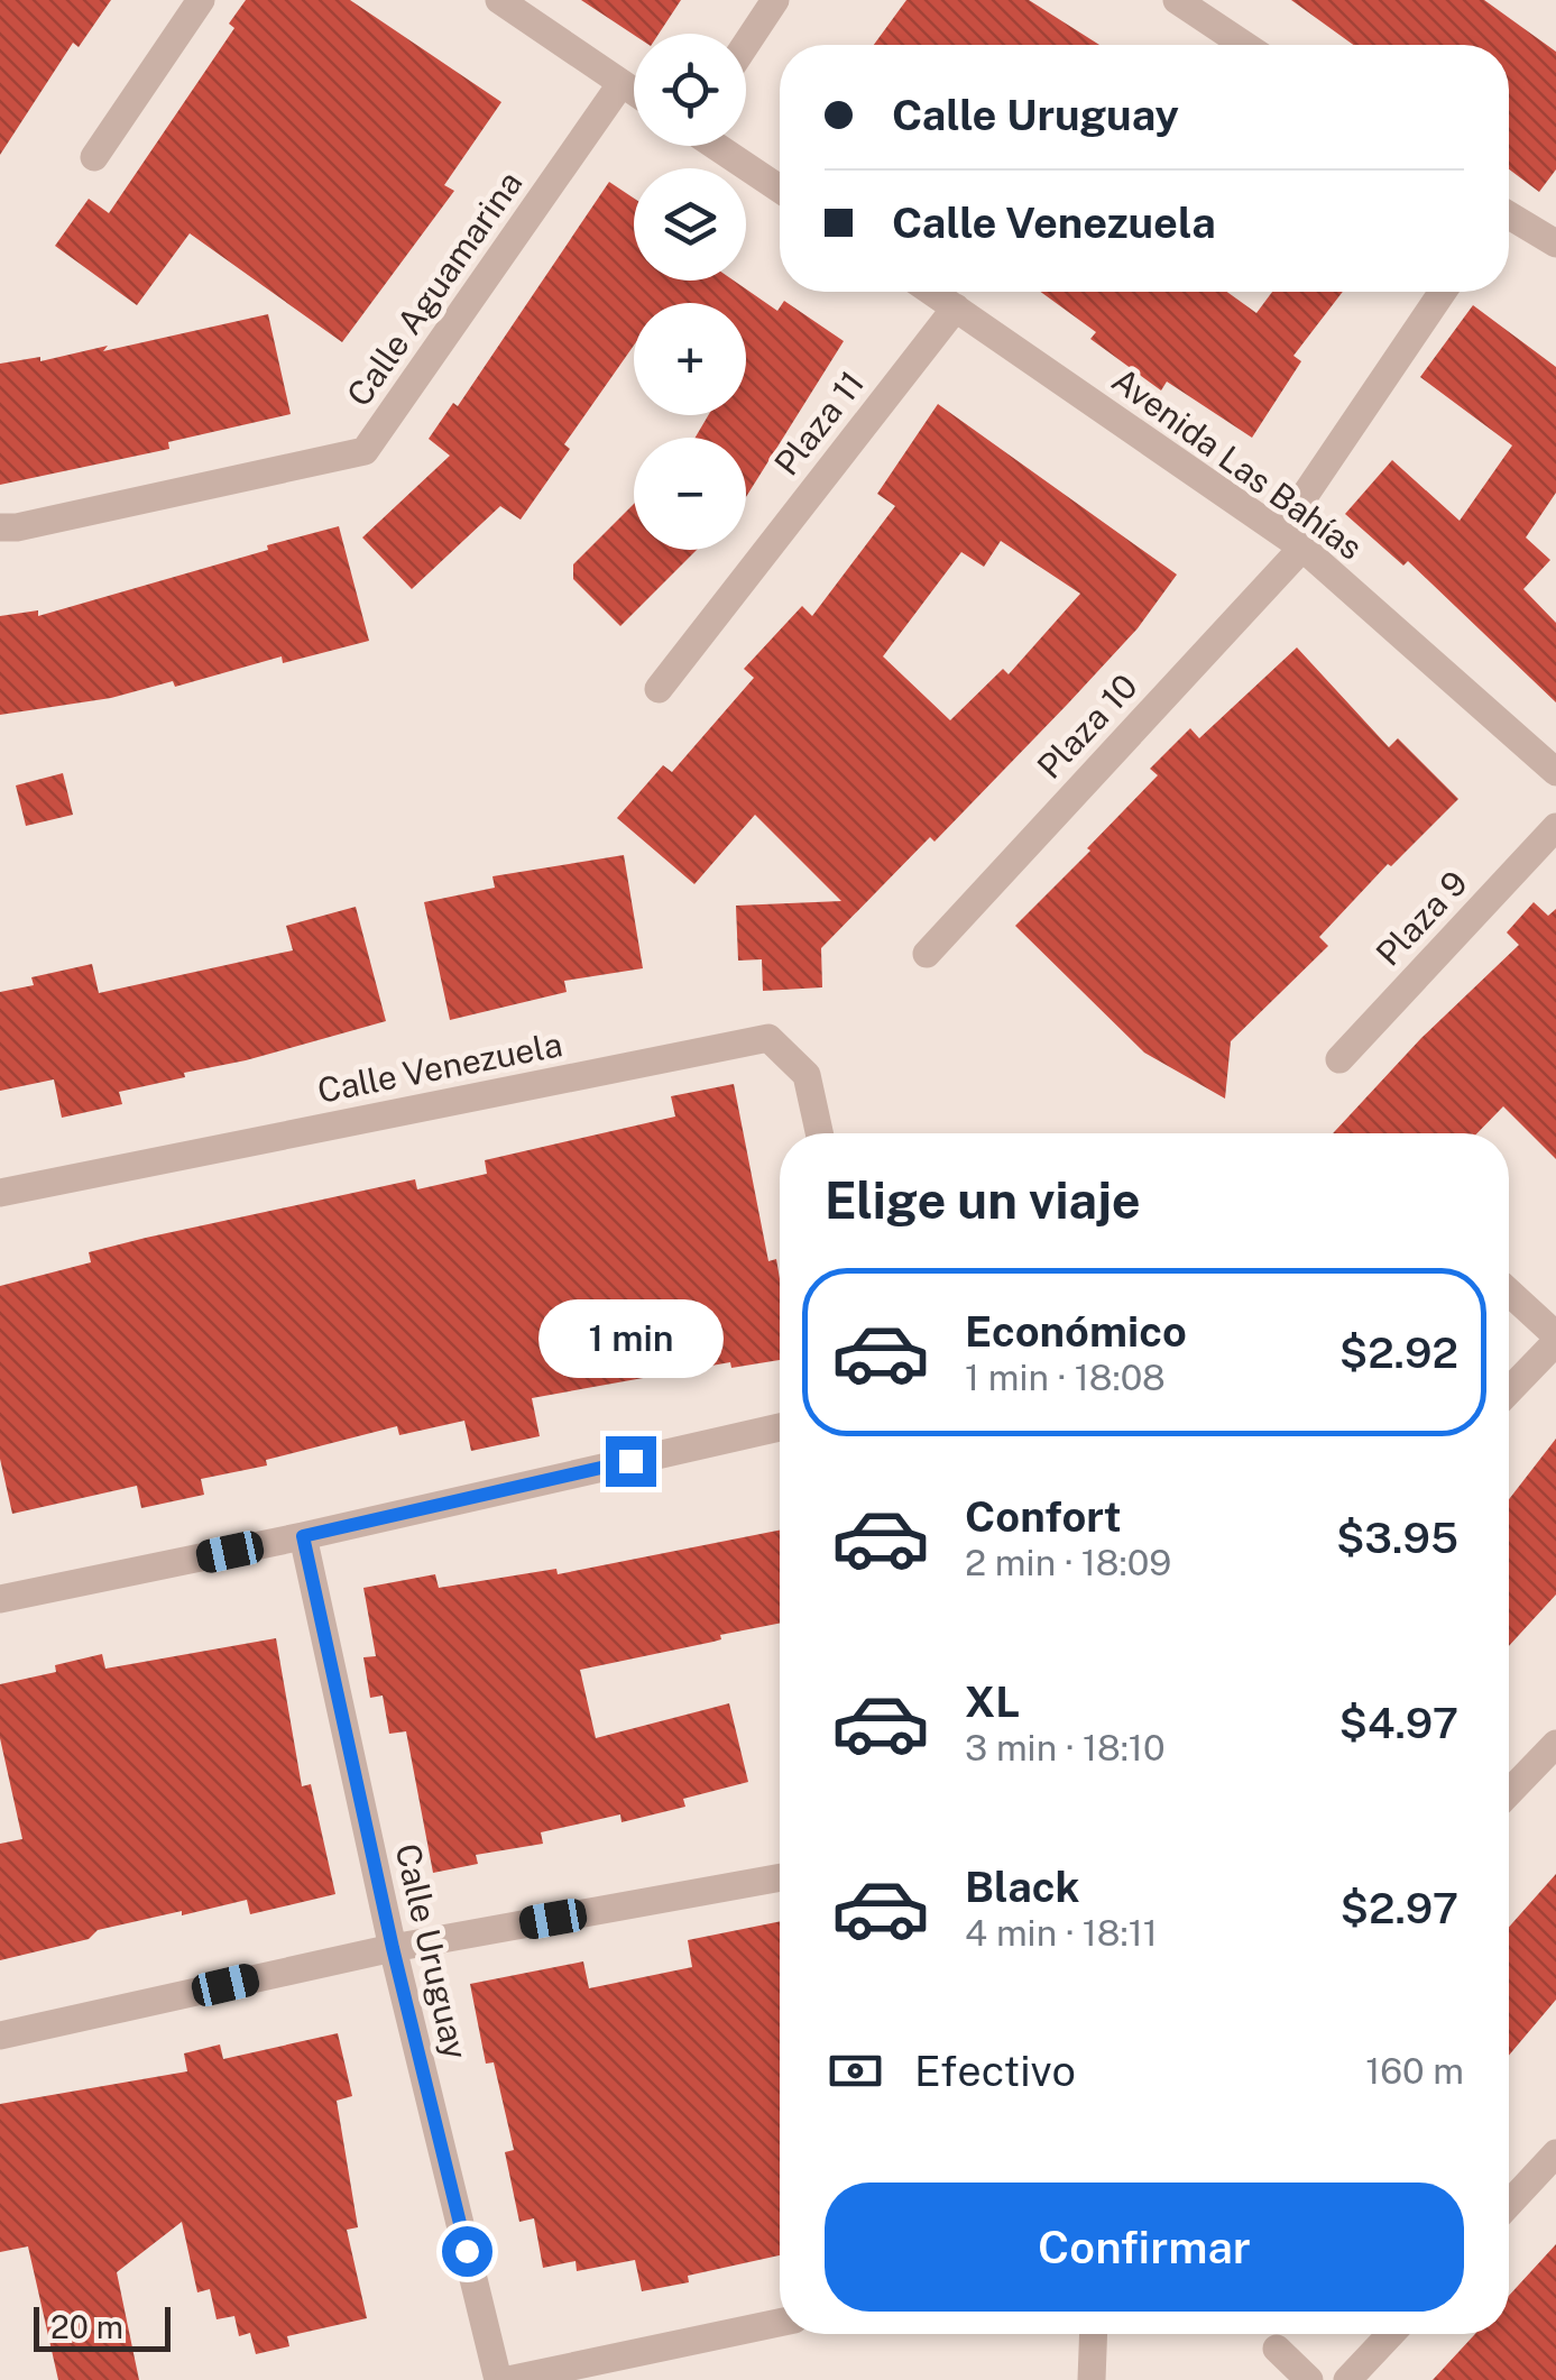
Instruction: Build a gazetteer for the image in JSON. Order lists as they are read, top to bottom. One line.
{"streets":{"street":["Calle Aguamarina","Plaza 11","Avenida Las Bahías","Plaza 10","Plaza 9","Calle Venezuela","Calle Uruguay"]},"crossings":[["Plaza 11","Avenida Las Bahías"],["Avenida Las Bahías","Plaza 10"]],"scale_bar":"20 m","page":{"map_buttons":["+","−"],"banner":["Calle Uruguay","Calle Venezuela"],"heading":"Elige un viaje","list":[{"name":"Económico","note":"1 min · 18:08","value":"$2.92"},{"name":"Confort","note":"2 min · 18:09","value":"$3.95"},{"name":"XL","note":"3 min · 18:10","value":"$4.97"},{"name":"Black","note":"4 min · 18:11","value":"$2.97"}],"bubble":"1 min","pay":["Efectivo","160 m"],"buttons":"Confirmar","scale":"20 m"}}
